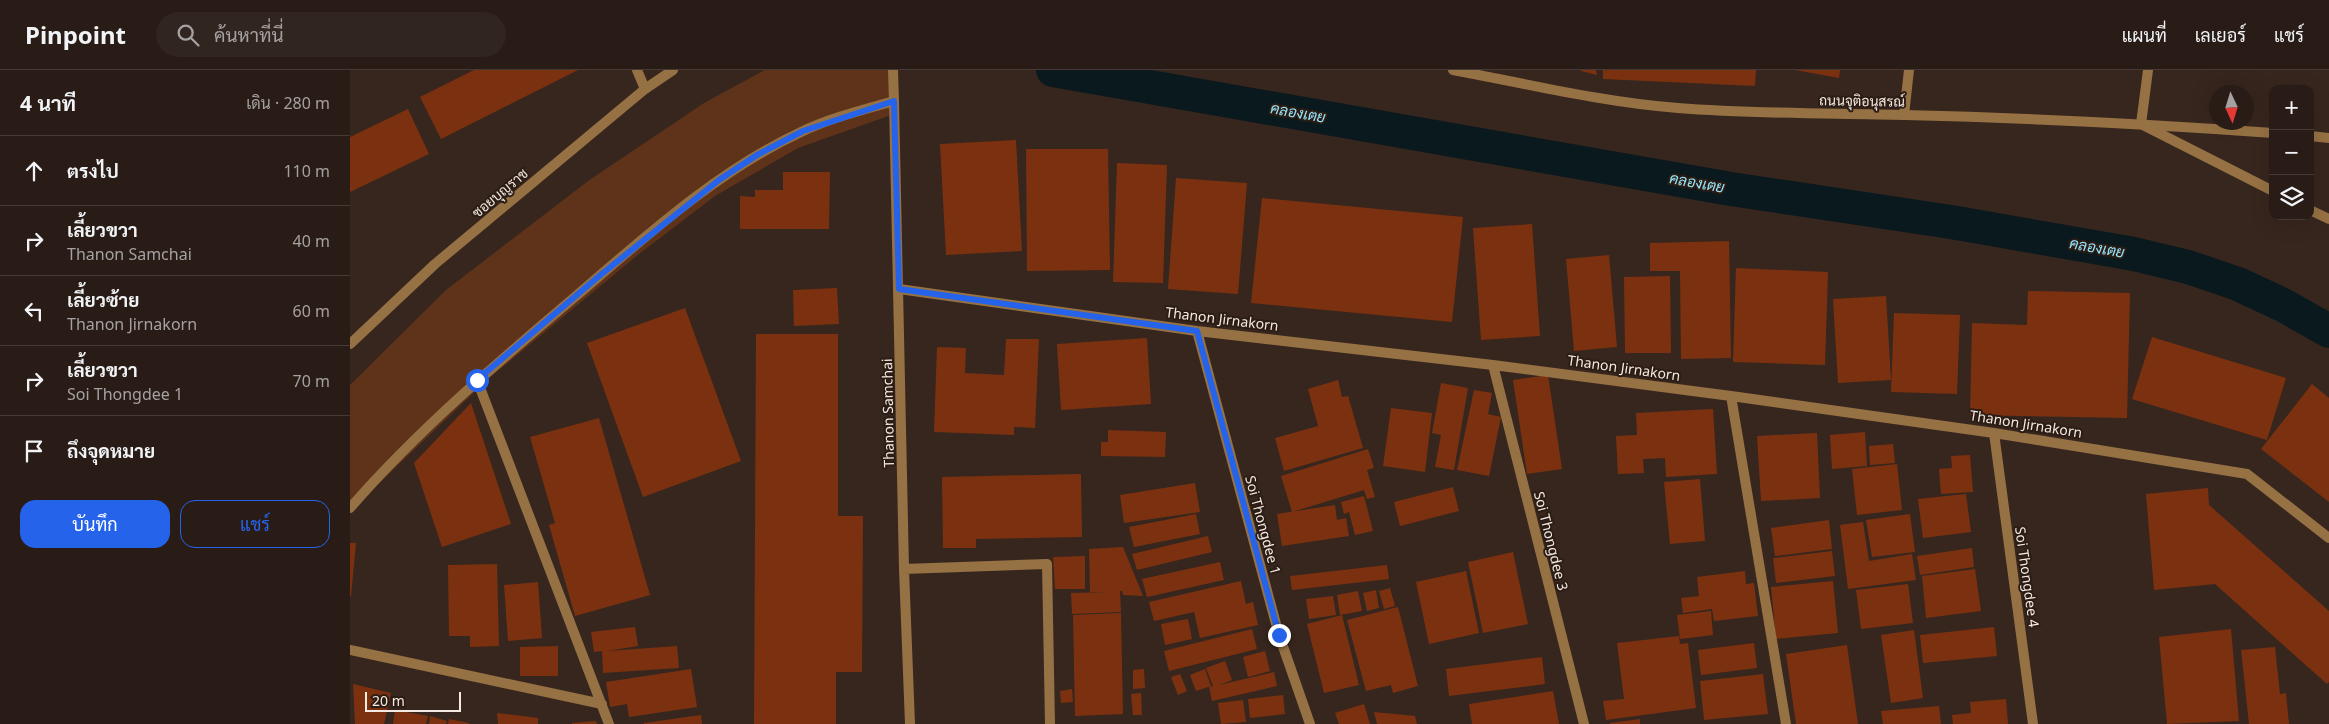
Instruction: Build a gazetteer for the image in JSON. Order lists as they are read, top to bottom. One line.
{"streets":{"street":["ถนนจุติอนุสรณ์","ซอยบุญราช","Thanon Jirnakorn","Thanon Samchai","Soi Thongdee 1","Soi Thongdee 3","Soi Thongdee 4"]},"crossings":[["Thanon Jirnakorn","Thanon Samchai"],["Thanon Jirnakorn","Soi Thongdee 1"],["Thanon Jirnakorn","Soi Thongdee 3"],["Thanon Jirnakorn","Soi Thongdee 4"]],"water":["คลองเตย"],"scale_bar":"20 m","north":"bottom","page":{"header":"Pinpoint","search":"ค้นหาที่นี่","nav":["แผนที่","เลเยอร์","แชร์"],"heading":["4 นาที","เดิน · 280 m"],"map_buttons":["+","−"],"list":[["ตรงไป","110 m"],["เลี้ยวขวา","Thanon Samchai","40 m"],["เลี้ยวซ้าย","Thanon Jirnakorn","60 m"],["เลี้ยวขวา","Soi Thongdee 1","70 m"],"ถึงจุดหมาย"],"buttons":["บันทึก","แชร์"],"scale":"20 m"}}
